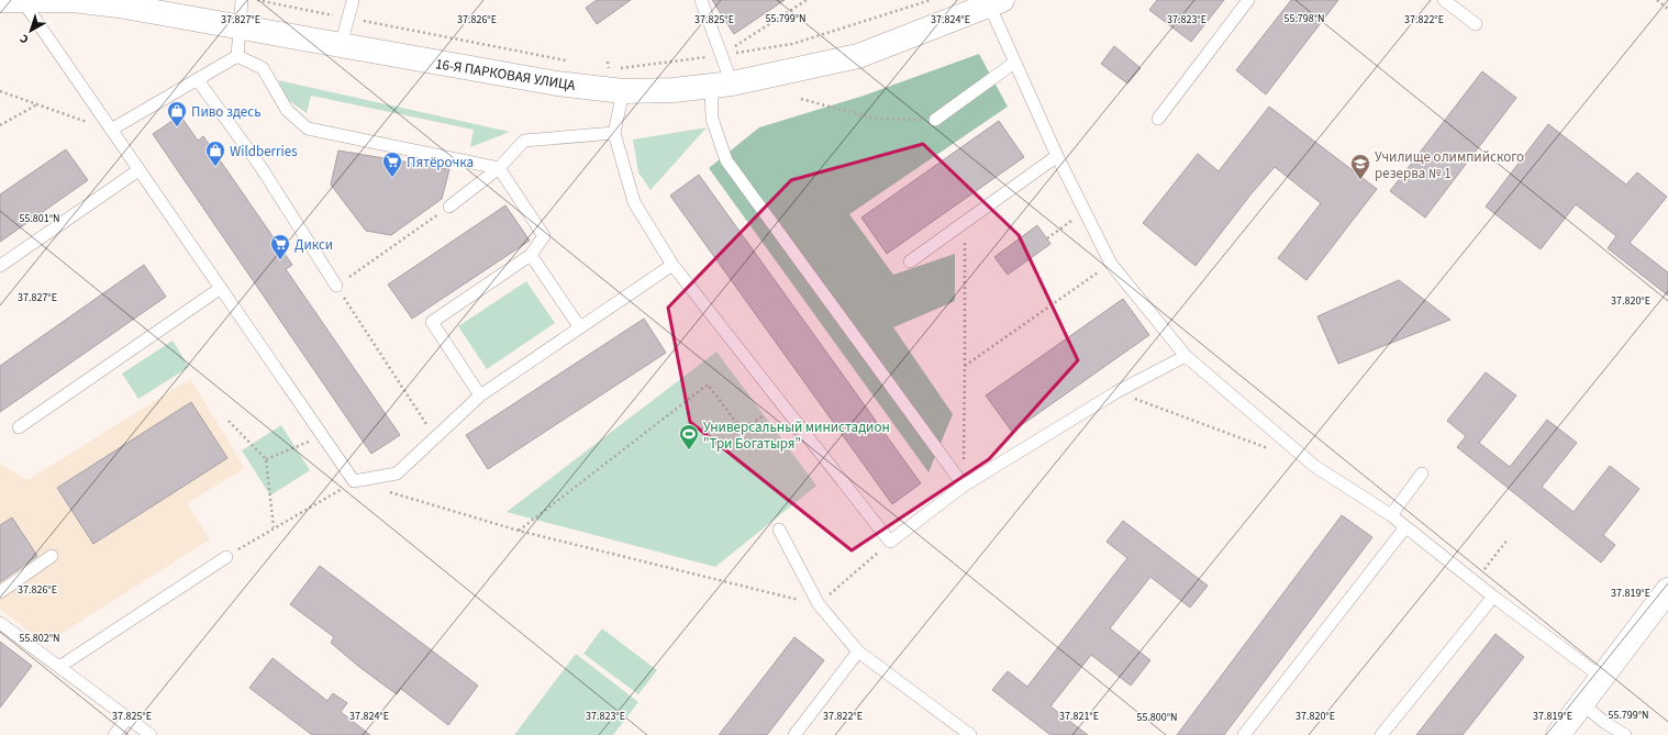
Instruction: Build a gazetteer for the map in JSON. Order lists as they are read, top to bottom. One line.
{"streets":{"main road":["16-Я ПАРКОВАЯ УЛИЦА"]},"places":{"shop":["Пиво здесь","Wildberries"],"supermarket":["Пятёрочка","Дикси"],"school or university":["Училище олимпийского резерва № 1"],"sports":["Универсальный министадион \"Три Богатыря\""]},"north":"bottom left","coordinates":["55.799°N","55.798°N","37.827°E","37.826°E","37.825°E","37.824°E","37.823°E","37.822°E","55.801°N","37.820°E","37.819°E","55.802°N","37.821°E","55.800°N"]}
